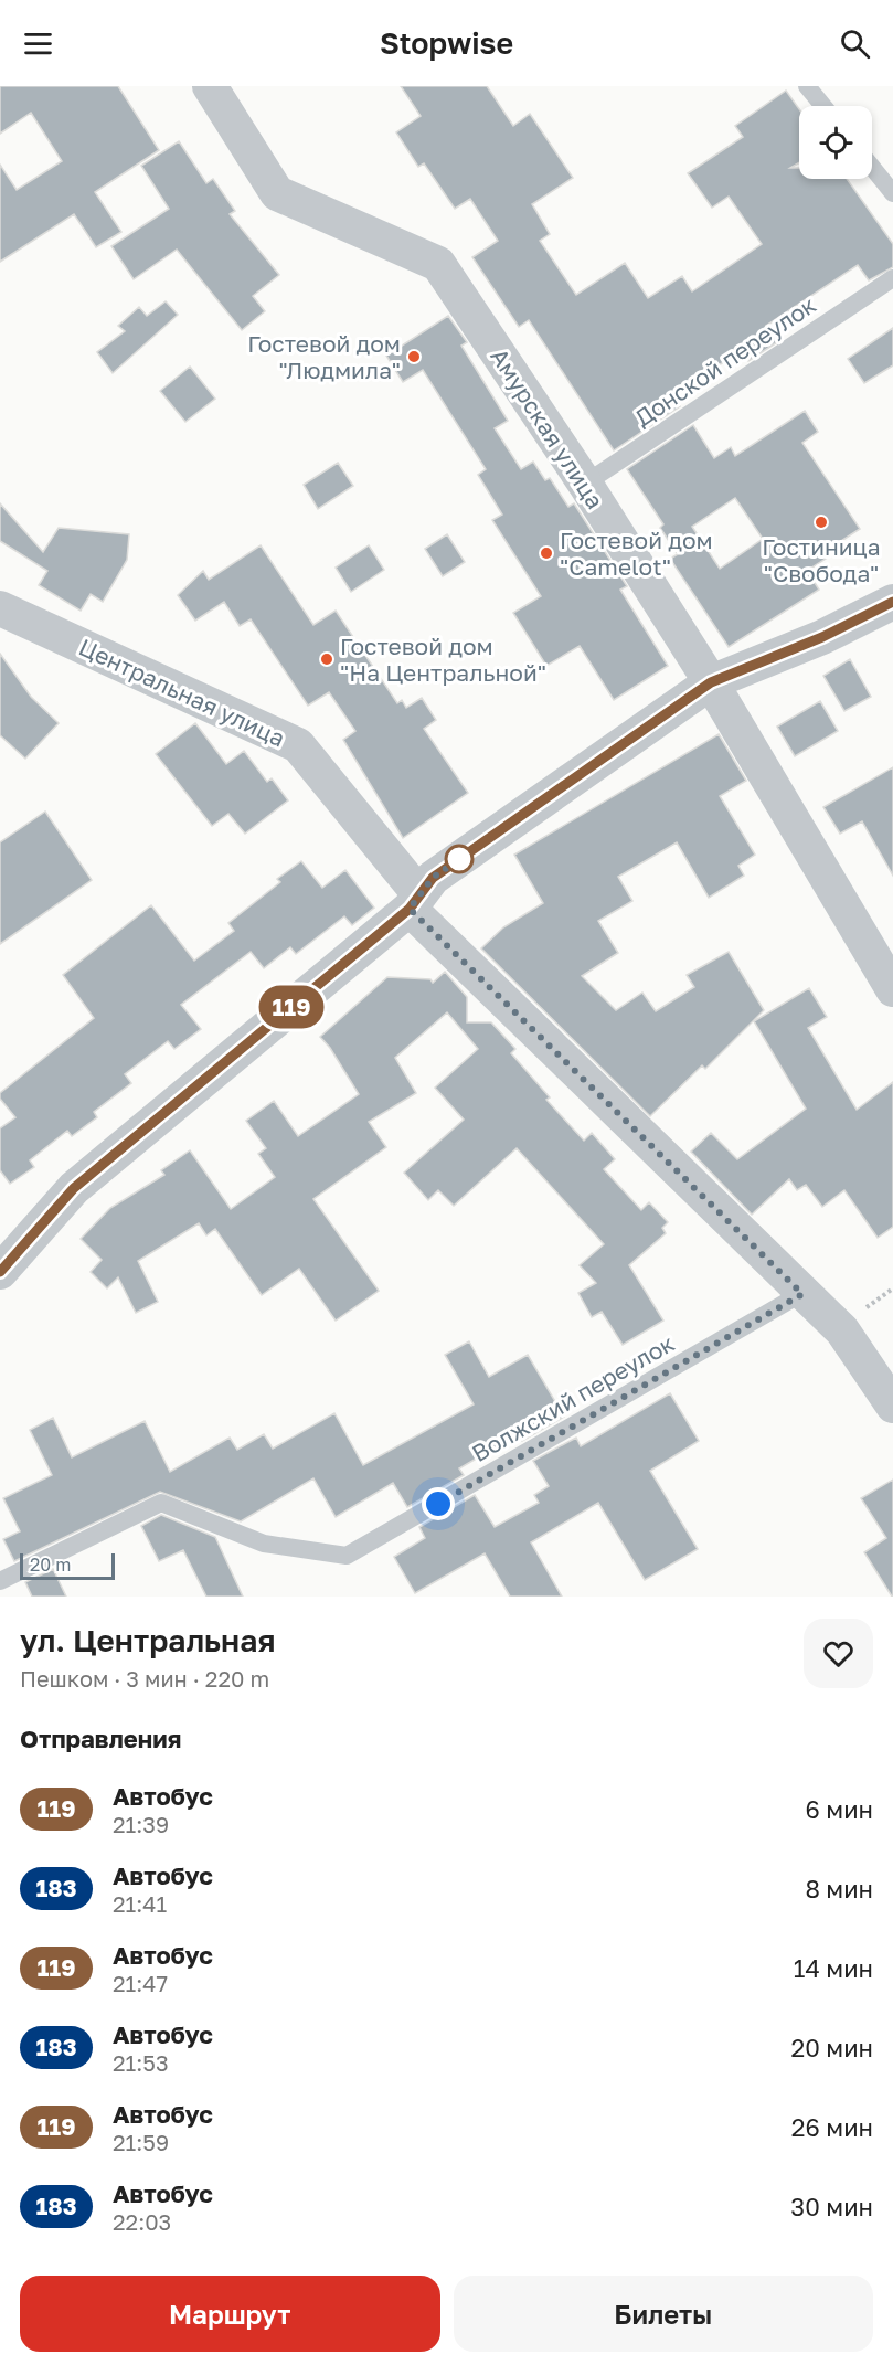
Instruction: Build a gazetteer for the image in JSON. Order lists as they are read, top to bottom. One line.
{"streets":{"street":["Амурская улица","Центральная улица"],"lane":["Донской переулок","Волжский переулок"]},"crossings":[["Донской переулок","Амурская улица"],["Центральная улица","Волжский переулок"]],"places":["Гостевой дом \"Людмила\"","Гостиница \"Свобода\"","Гостевой дом \"Camelot\"","Гостевой дом \"На Центральной\""],"lines":["bus line 119"],"scale_bar":"20 m","page":{"header":"Stopwise","on_map":"119","scale":"20 m","heading":[["ул. Центральная","Пешком · 3 мин · 220 m"],"Отправления"],"list":[{"mark":"119","name":"Автобус","note":"21:39","value":"6 мин"},{"mark":"183","name":"Автобус","note":"21:41","value":"8 мин"},{"mark":"119","name":"Автобус","note":"21:47","value":"14 мин"},{"mark":"183","name":"Автобус","note":"21:53","value":"20 мин"},{"mark":"119","name":"Автобус","note":"21:59","value":"26 мин"},{"mark":"183","name":"Автобус","note":"22:03","value":"30 мин"}],"buttons":["Маршрут","Билеты"]}}
